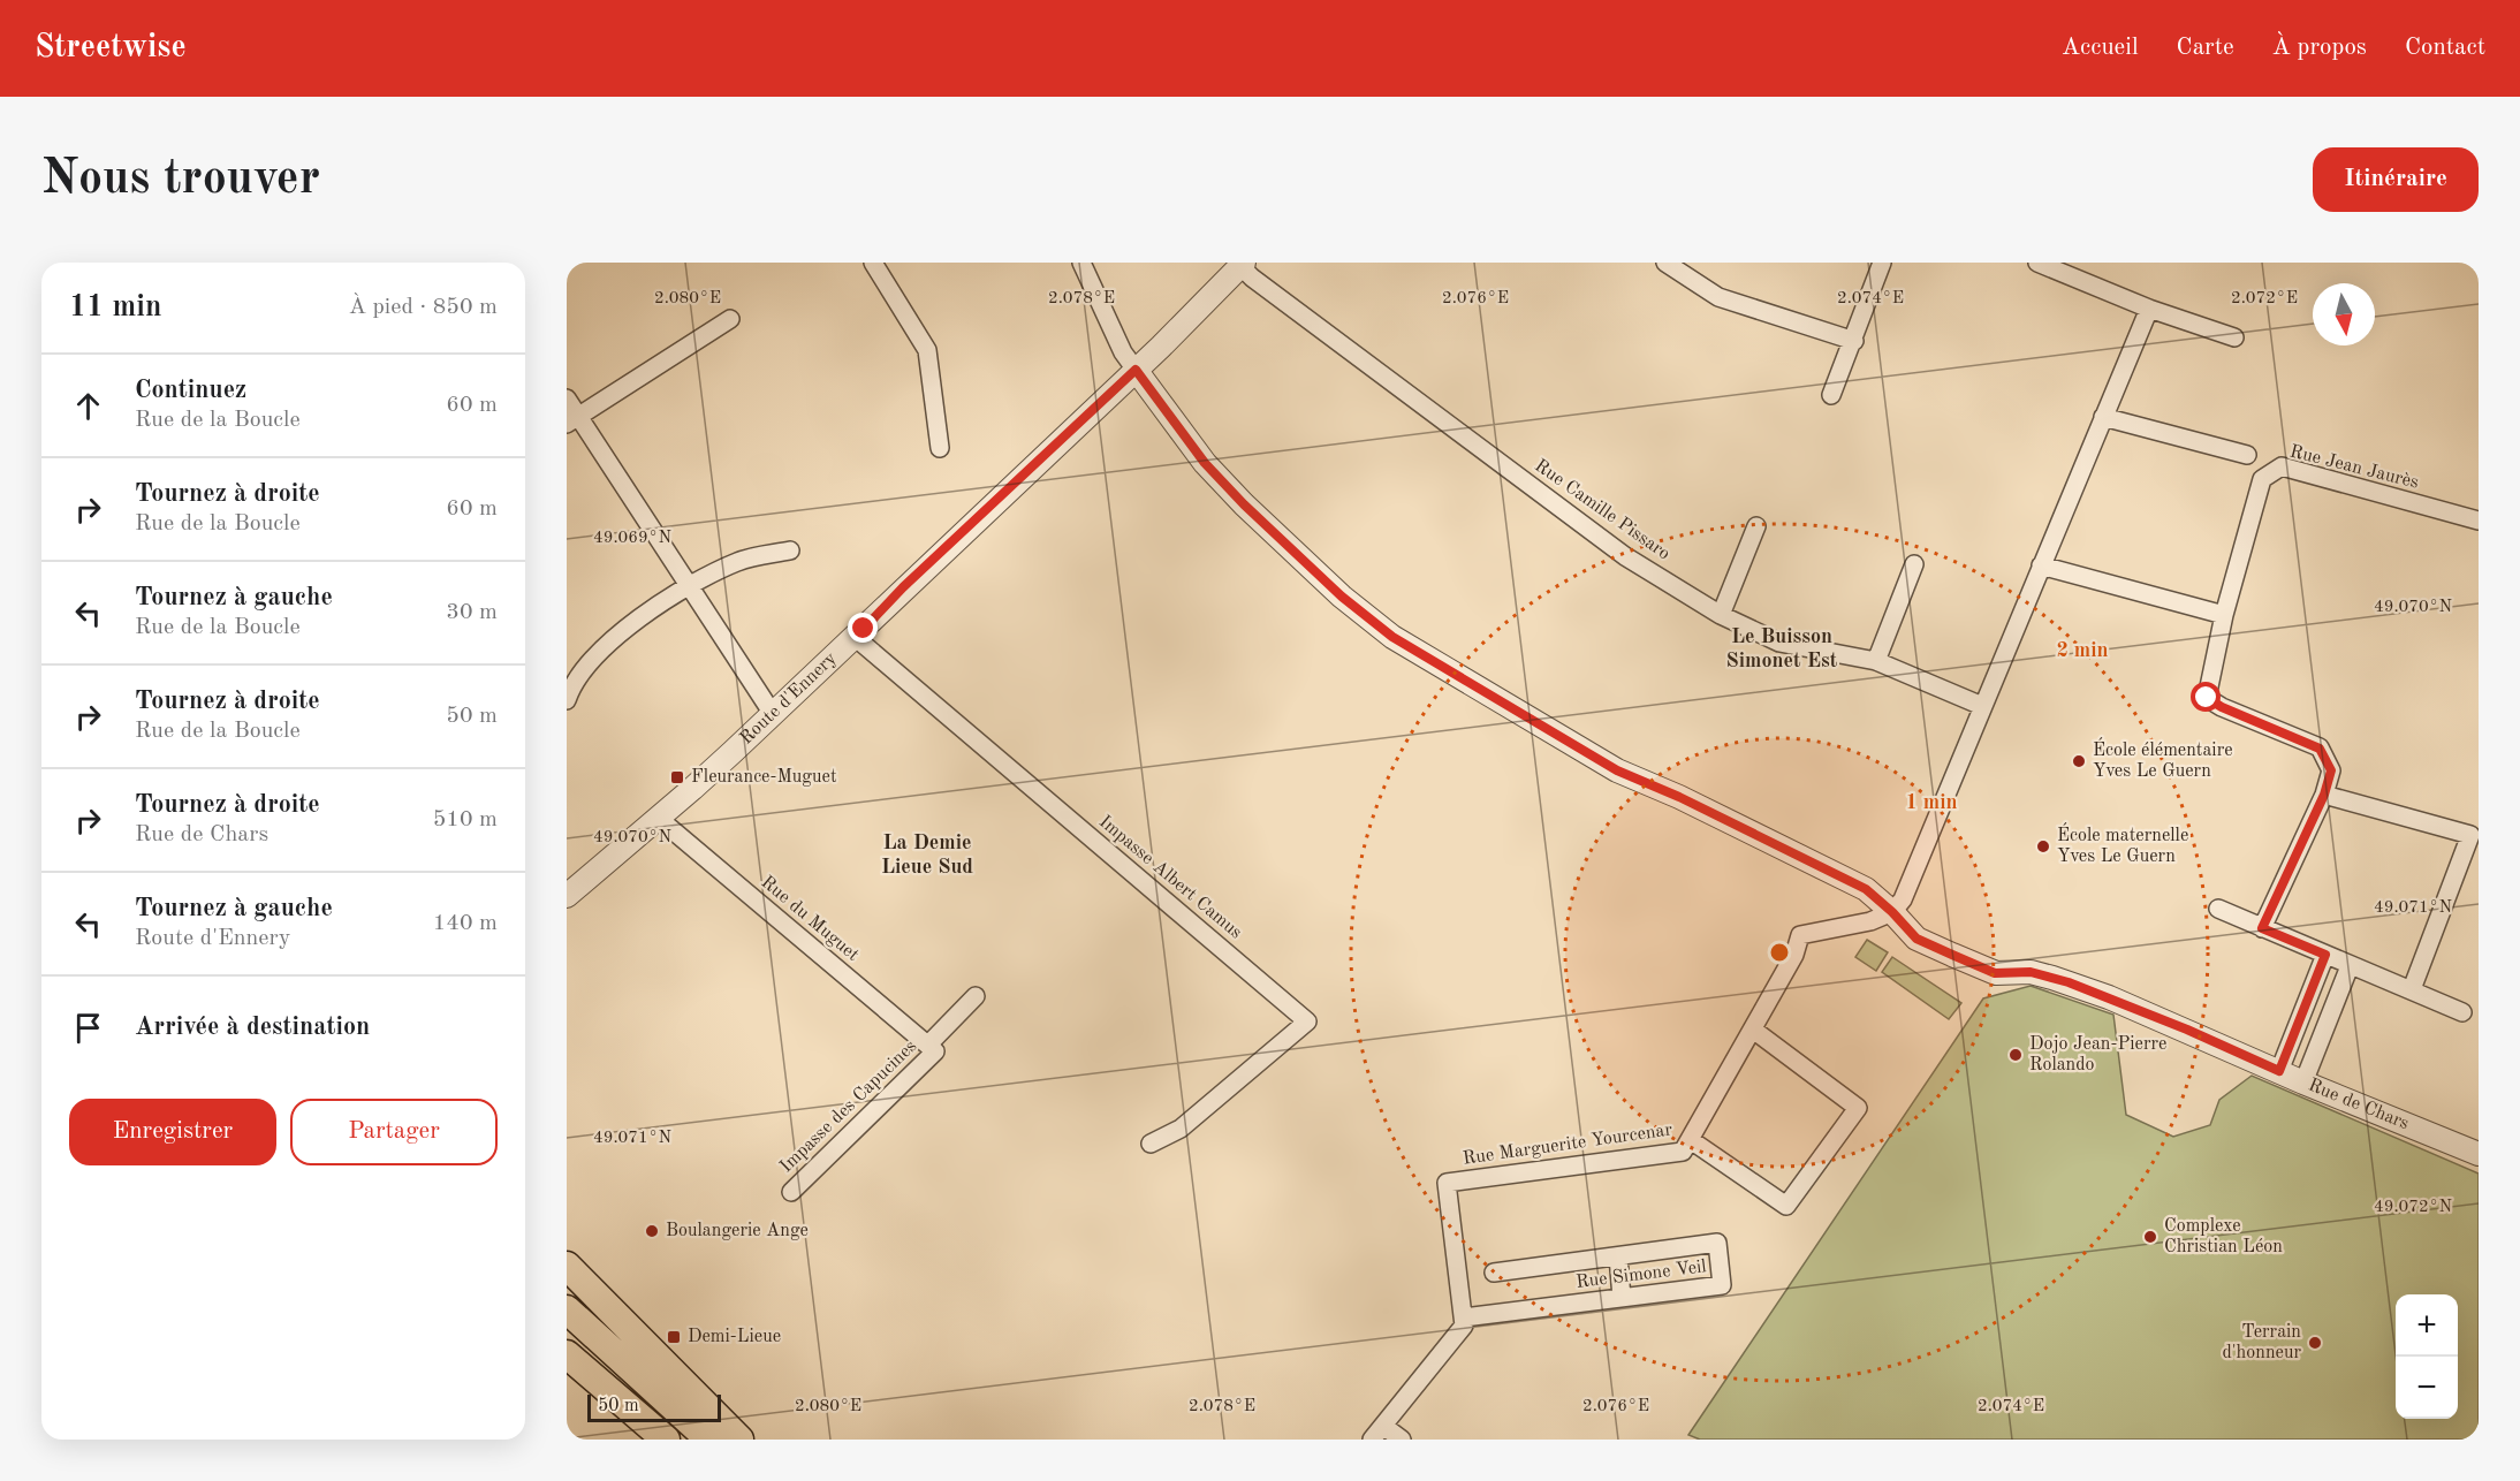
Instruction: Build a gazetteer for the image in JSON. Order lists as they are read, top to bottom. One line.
{"streets":{"street":["Rue Jean Jaurès","Rue Camille Pissaro","Route d'Ennery","Impasse Albert Camus","Rue du Muguet","Rue de Chars","Impasse des Capucines","Rue Marguerite Yourcenar","Rue Simone Veil"]},"crossings":[["Rue Camille Pissaro","Route d'Ennery"],["Route d'Ennery","Impasse Albert Camus"],["Route d'Ennery","Rue du Muguet"],["Route d'Ennery","Rue de Chars"],["Rue du Muguet","Impasse des Capucines"],["Rue de Chars","Rue Marguerite Yourcenar"],["Rue Marguerite Yourcenar","Rue Simone Veil"]],"districts":["Le Buisson Simonet Est","La Demie Lieue Sud"],"places":{"other":["École élémentaire Yves Le Guern","École maternelle Yves Le Guern","Dojo Jean-Pierre Rolando","Boulangerie Ange","Complexe Christian Léon","Terrain d'honneur"],"transit":["Fleurance-Muguet","Demi-Lieue"]},"scale_bar":"50 m","north":"bottom","page":{"header":"Streetwise","nav":["Accueil","Carte","À propos","Contact"],"buttons":["Itinéraire",["Enregistrer","Partager"]],"title":"Nous trouver","heading":["11 min","À pied · 850 m"],"list":[["Continuez","Rue de la Boucle","60 m"],["Tournez à droite","Rue de la Boucle","60 m"],["Tournez à gauche","Rue de la Boucle","30 m"],["Tournez à droite","Rue de la Boucle","50 m"],["Tournez à droite","Rue de Chars","510 m"],["Tournez à gauche","Route d'Ennery","140 m"],"Arrivée à destination"],"map_buttons":["+","−"],"scale":"50 m"},"coordinates":["2.080°E","2.078°E","2.076°E","2.074°E","2.072°E","49.069°N","49.070°N","49.071°N","49.072°N"],"rings":["2 min","1 min"]}
